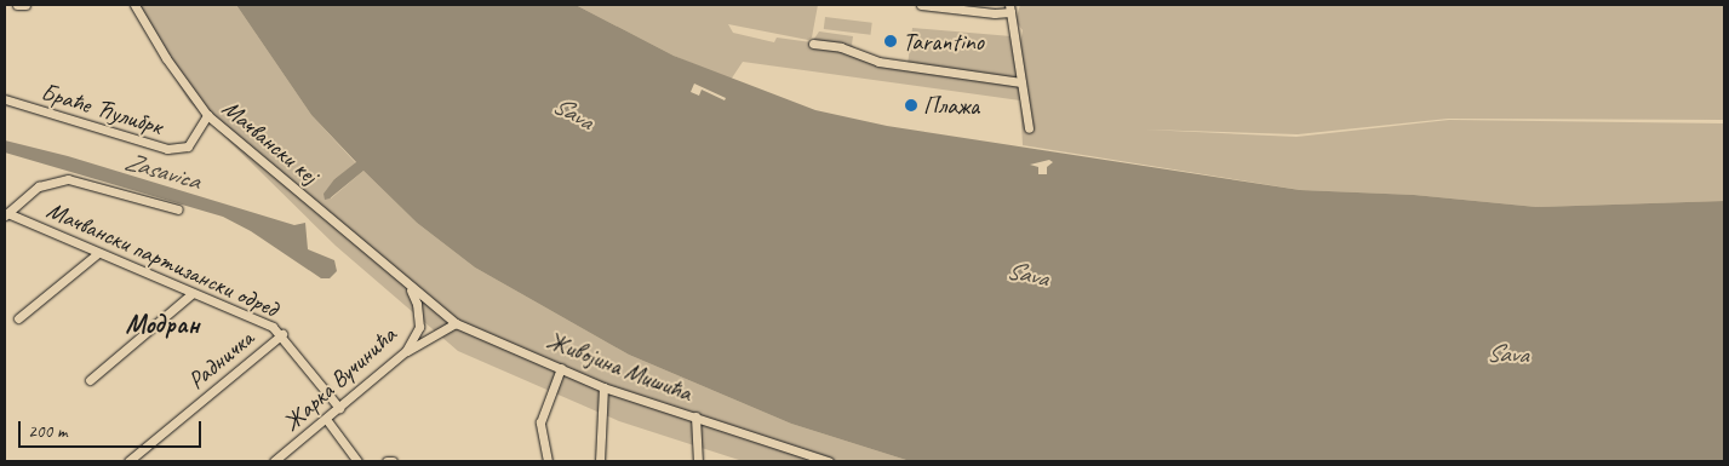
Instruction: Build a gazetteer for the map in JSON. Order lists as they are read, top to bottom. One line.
{"streets":{"street":["Браће Ћулибрк","Мачвански кеј","Мачвански партизански одред","Радничка","Живојина Мишића","Жарка Вучинића"]},"crossings":[["Браће Ћулибрк","Мачвански кеј"],["Мачвански кеј","Живојина Мишића"],["Мачвански кеј","Жарка Вучинића"],["Мачвански партизански одред","Радничка"],["Мачвански партизански одред","Жарка Вучинића"],["Живојина Мишића","Жарка Вучинића"]],"districts":["Модран"],"water":["Sava","Zasavica"],"places":["Tarantino","Плажа"],"scale_bar":"200 m"}
